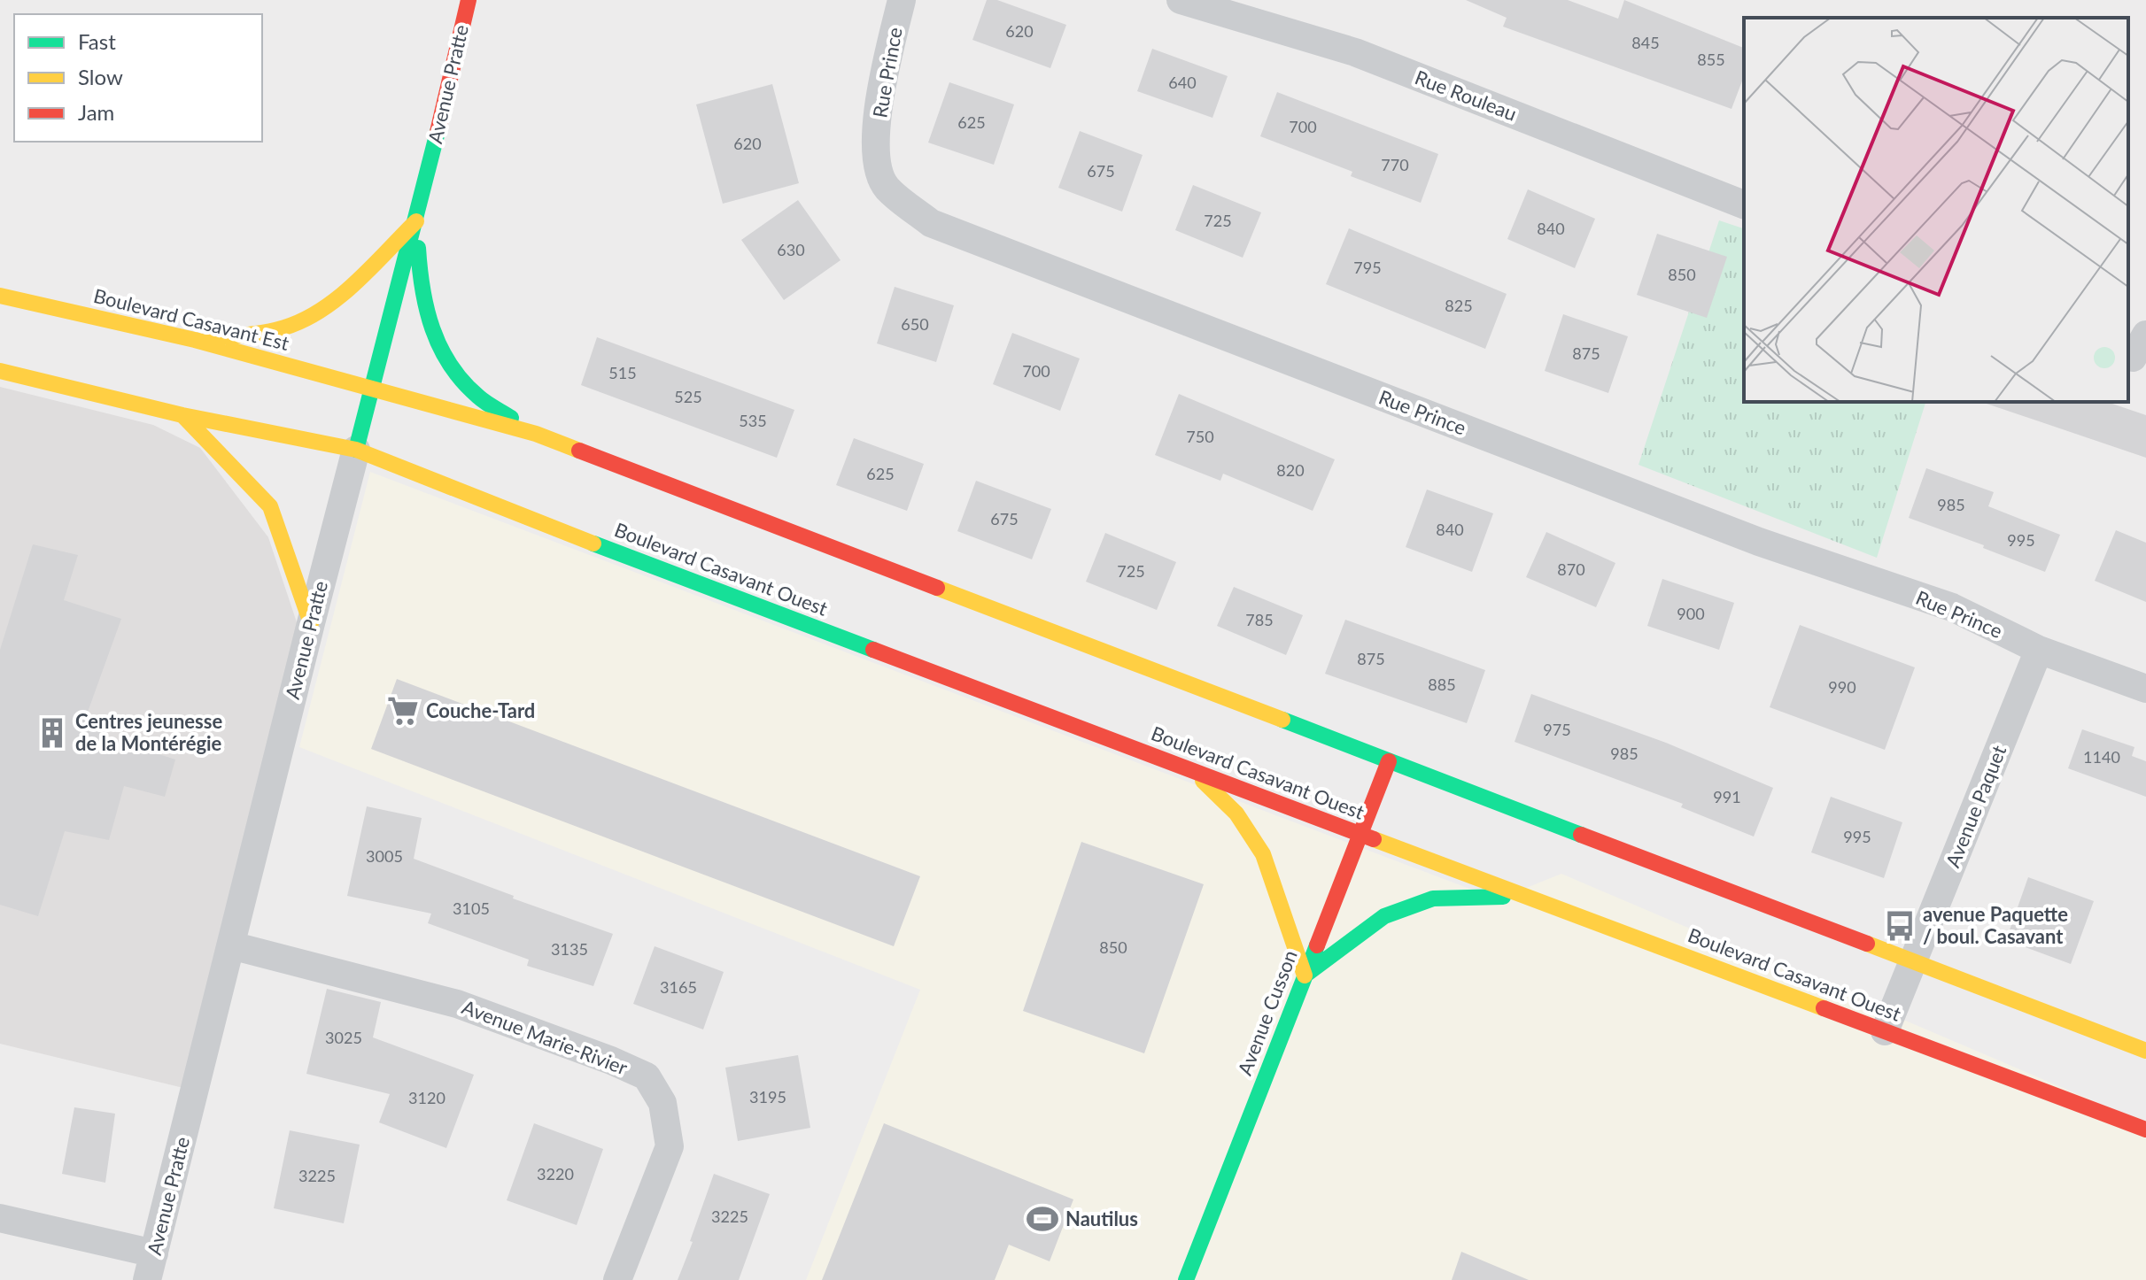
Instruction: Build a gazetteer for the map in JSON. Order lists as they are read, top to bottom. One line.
{"streets":{"street":["Rue Prince","Avenue Pratte","Rue Rouleau","Boulevard Casavant Est","Boulevard Casavant Ouest","Avenue Paquet","Avenue Cusson","Avenue Marie-Rivier"]},"crossings":[["Rue Prince","Avenue Paquet"],["Avenue Pratte","Boulevard Casavant Est"],["Avenue Pratte","Boulevard Casavant Ouest"],["Avenue Pratte","Avenue Marie-Rivier"],["Boulevard Casavant Ouest","Avenue Paquet"],["Boulevard Casavant Ouest","Avenue Cusson"]],"places":{"supermarket":["Couche-Tard"],"building":["Centres jeunesse de la Montérégie"],"bus stop":["avenue Paquette / boul. Casavant"],"sports":["Nautilus"]},"house_numbers":["620","845","855","640","625","700","620","770","675","725","840","630","795","850","825","650","875","700","515","525","535","750","820","625","985","675","840","995","870","725","900","785","875","885","990","975","985","1140","991","995","3005","3105","850","3135","3165","3025","3195","3120","3220","3225","3225"],"legend":["Fast","Slow","Jam"]}
